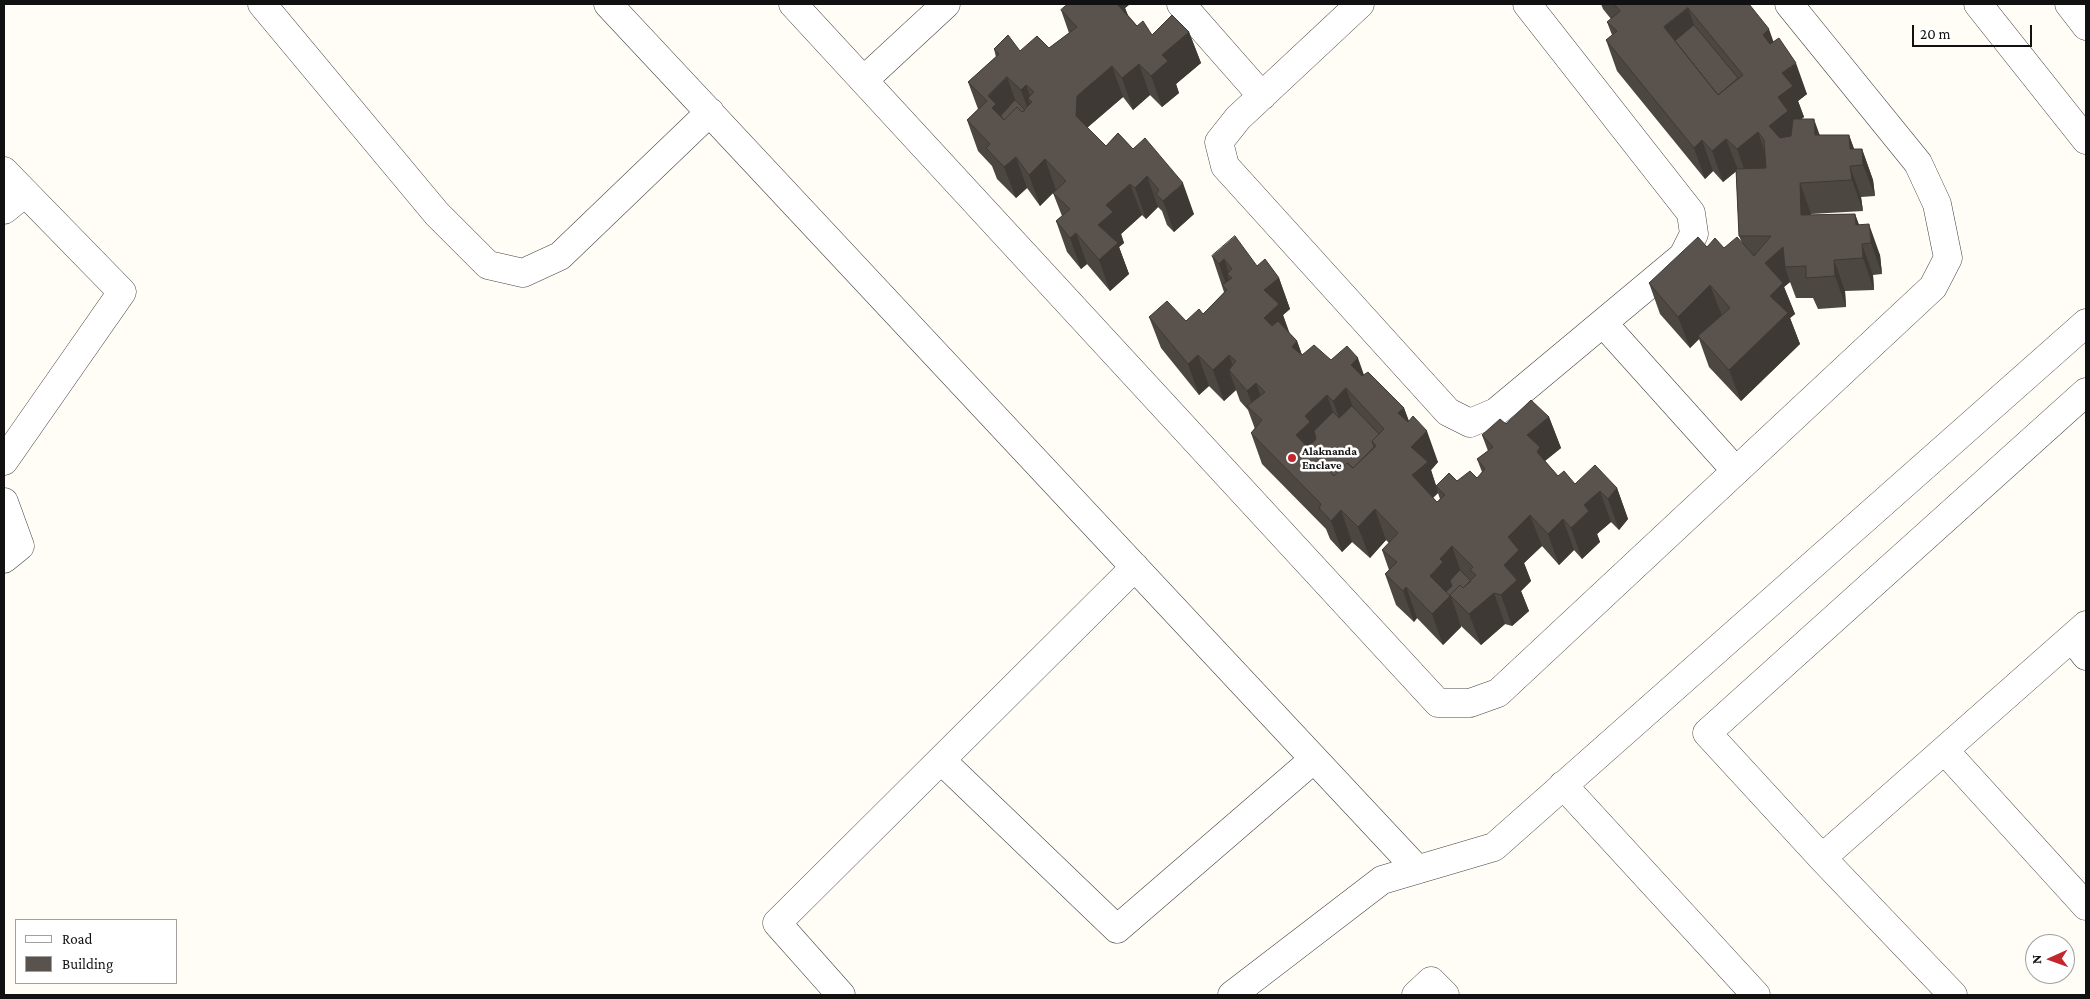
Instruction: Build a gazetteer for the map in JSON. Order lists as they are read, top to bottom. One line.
{"places":["Alaknanda Enclave"],"legend":["Road","Building"],"scale_bar":"20 m","north":"left"}
